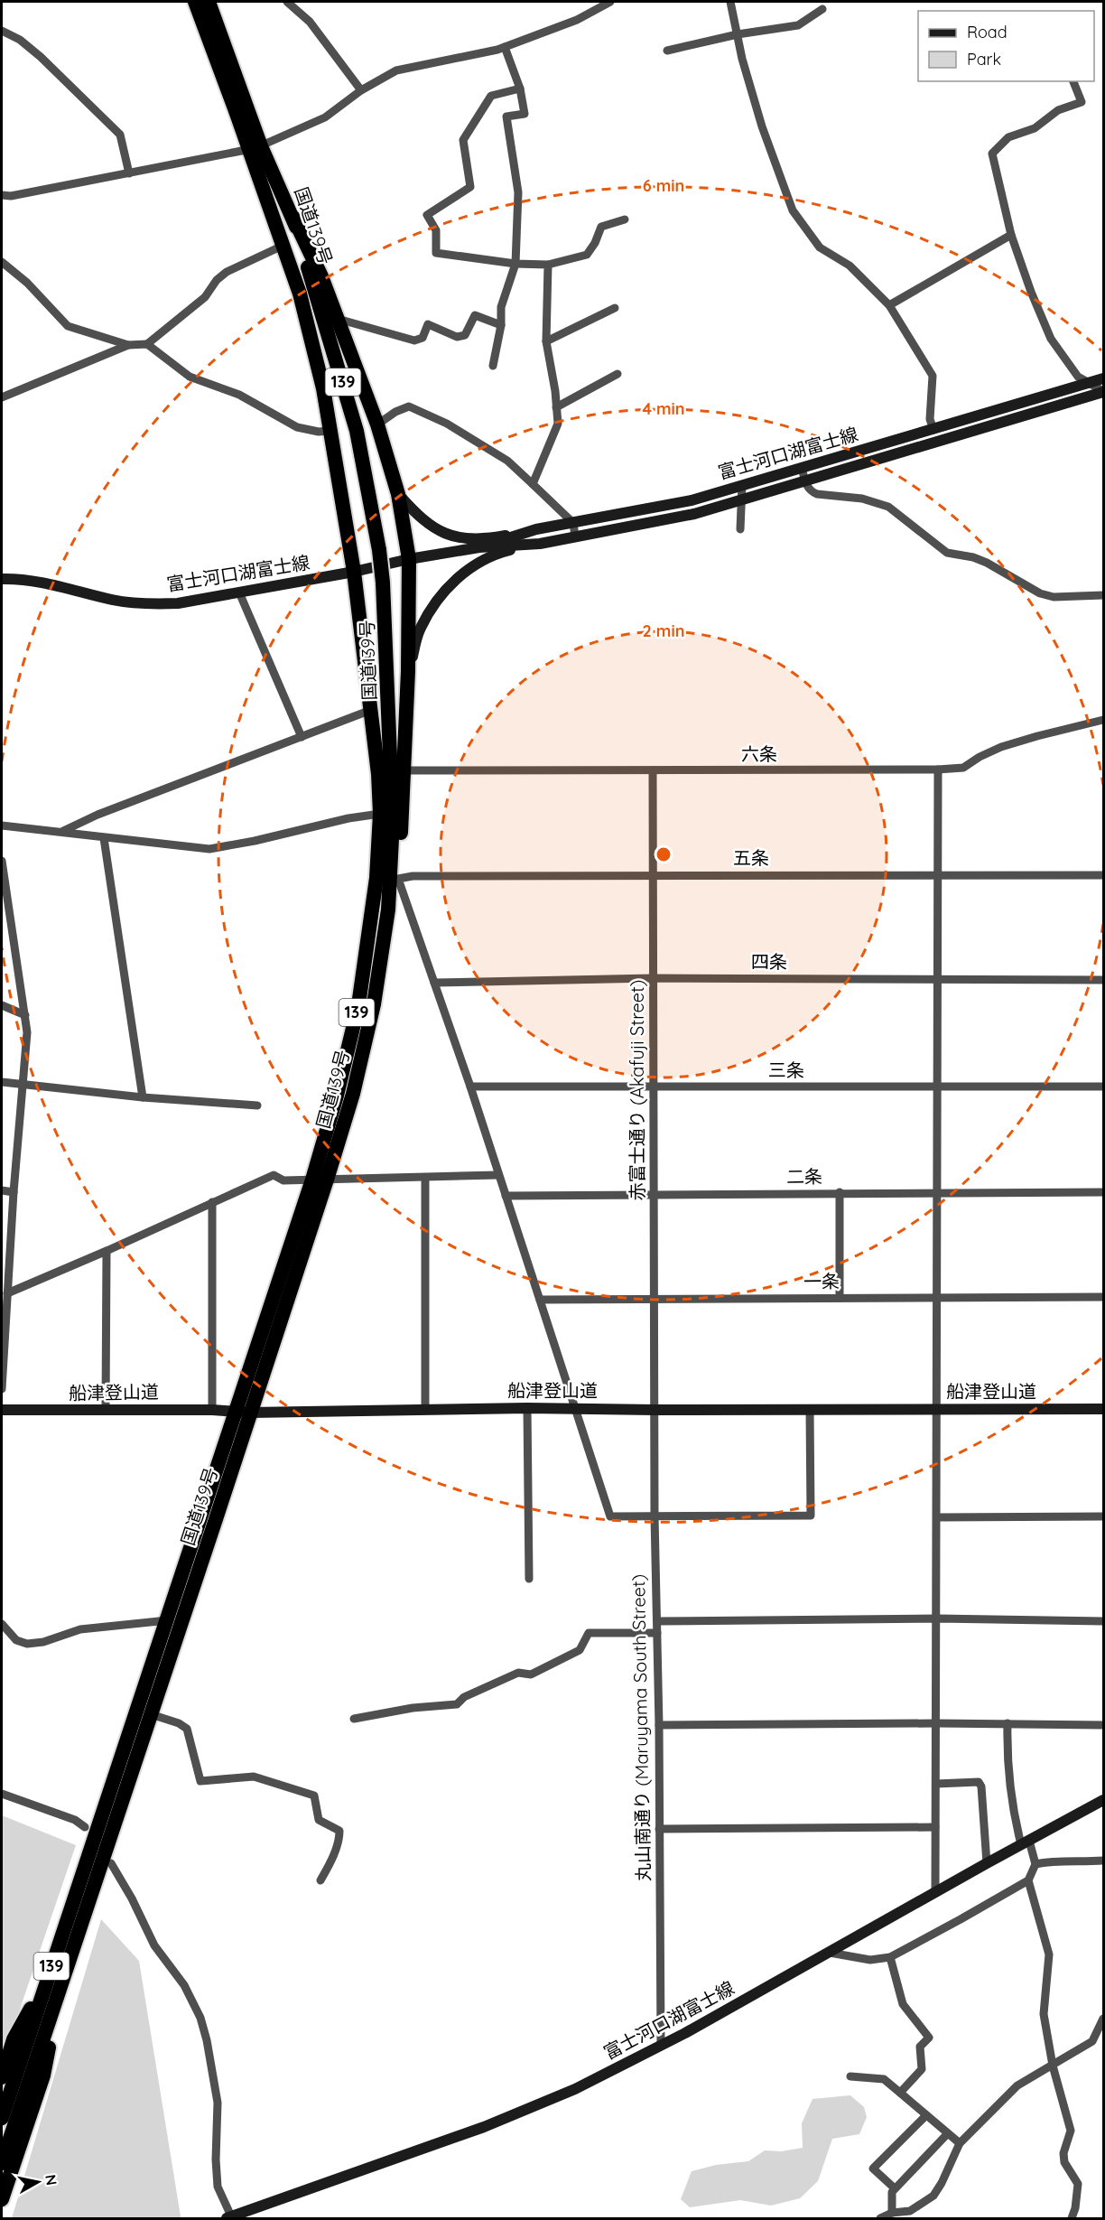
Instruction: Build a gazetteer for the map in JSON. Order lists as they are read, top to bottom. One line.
{"streets":{"highway":["国道139号","139"],"main road":["富士河口湖富士線","船津登山道"],"street":["六条","五条","四条","三条","赤富士通り (Akafuji Street)","二条","一条","丸山南通り (Maruyama South Street)"]},"crossings":[["国道139号","富士河口湖富士線"],["国道139号","船津登山道"],["富士河口湖富士線","丸山南通り (Maruyama South Street)"],["六条","赤富士通り (Akafuji Street)"],["五条","赤富士通り (Akafuji Street)"],["四条","赤富士通り (Akafuji Street)"],["三条","赤富士通り (Akafuji Street)"],["赤富士通り (Akafuji Street)","二条"],["赤富士通り (Akafuji Street)","一条"],["赤富士通り (Akafuji Street)","船津登山道"],["赤富士通り (Akafuji Street)","丸山南通り (Maruyama South Street)"],["船津登山道","丸山南通り (Maruyama South Street)"]],"legend":["Road","Park"],"north":"right","rings":["6 min","4 min","2 min"]}
